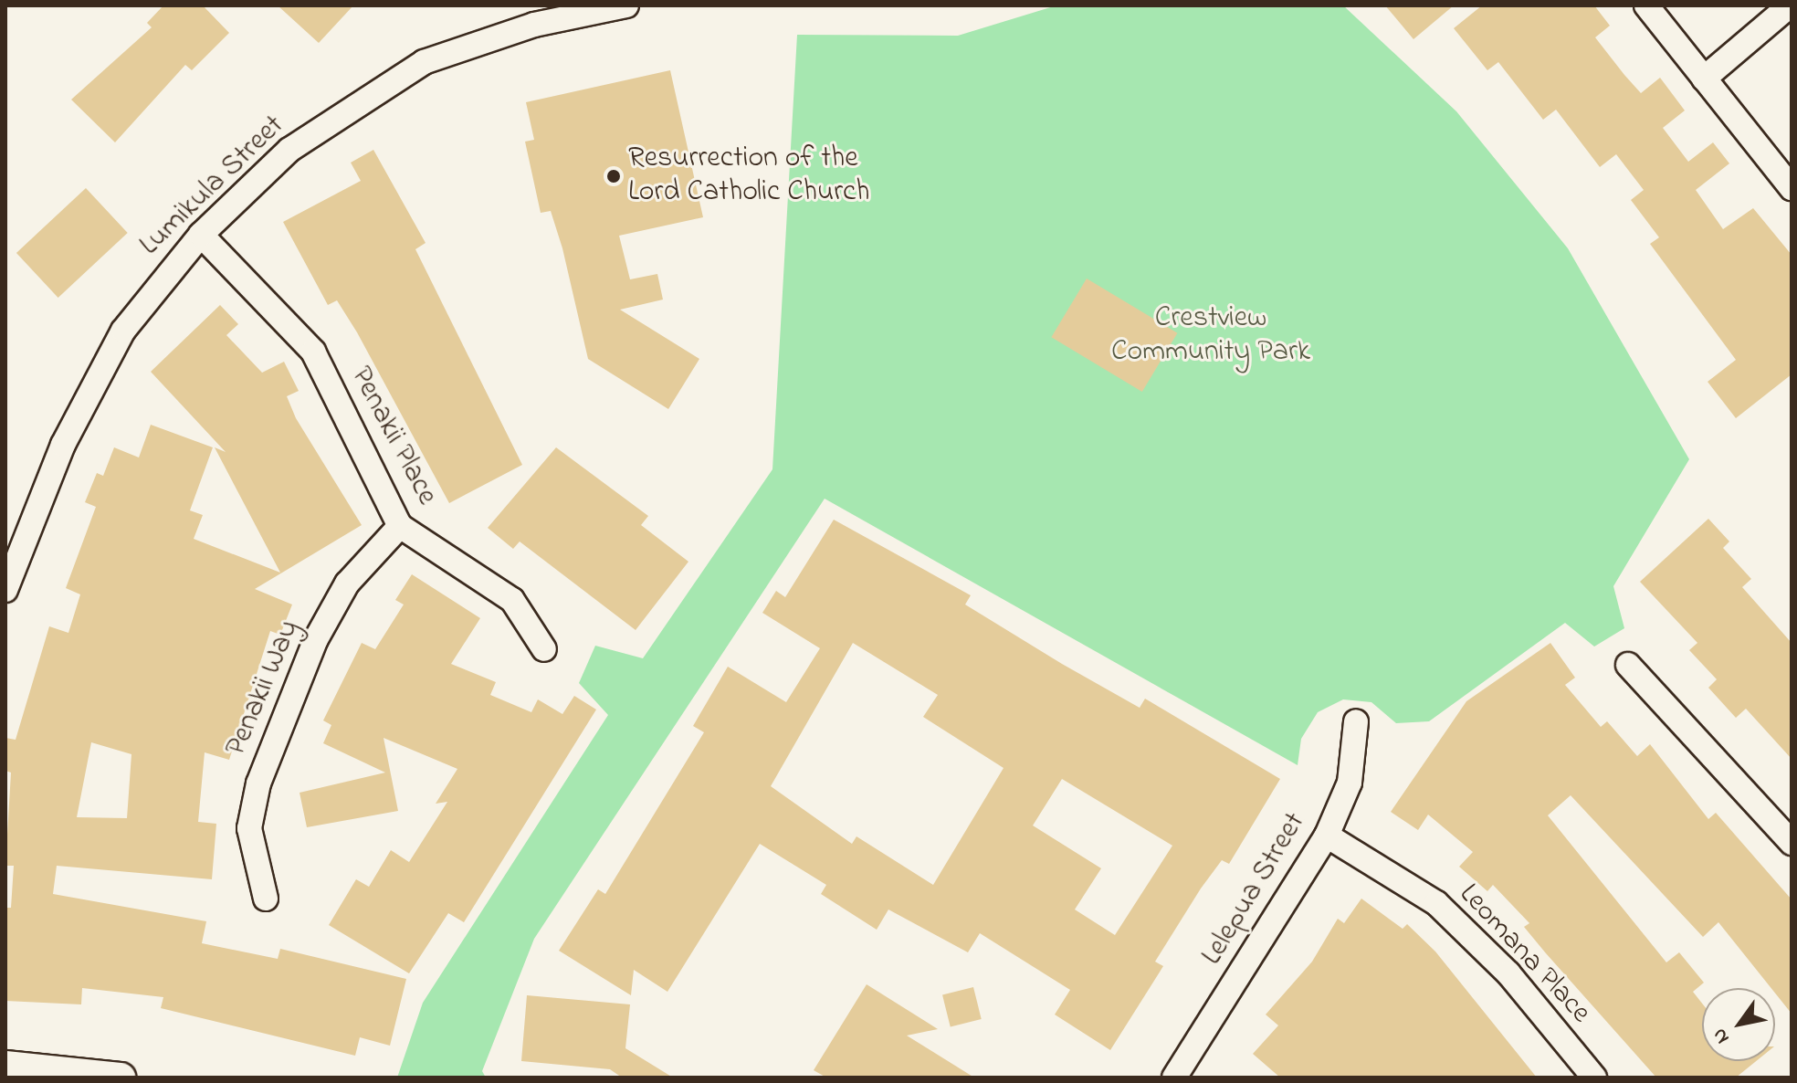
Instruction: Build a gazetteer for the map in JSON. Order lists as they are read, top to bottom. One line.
{"streets":{"street":["Lumikula Street","Penakii Place","Penakii Way","Lelepua Street","Leomana Place"]},"crossings":[["Lumikula Street","Penakii Place"],["Penakii Place","Penakii Way"],["Lelepua Street","Leomana Place"]],"parks":["Crestview Community Park"],"places":["Resurrection of the Lord Catholic Church"],"north":"bottom left"}
